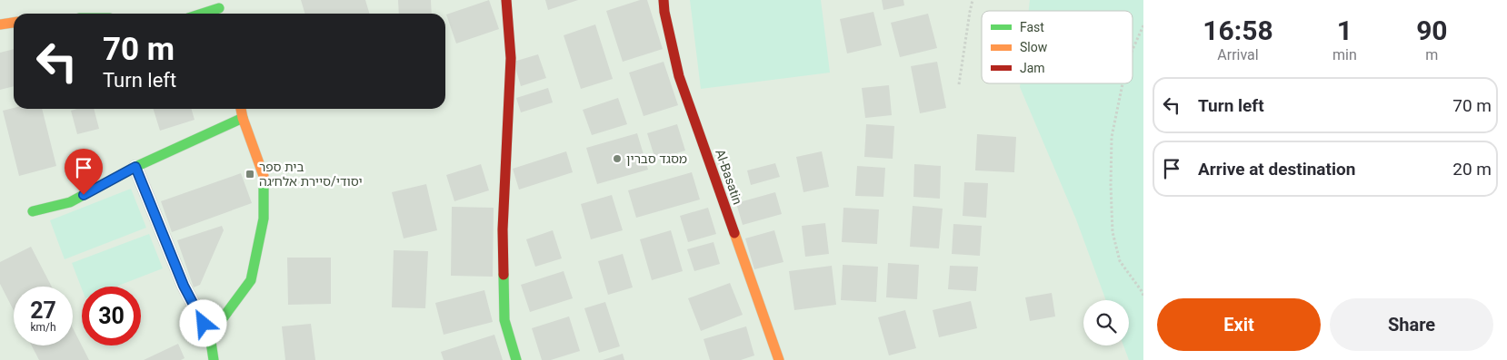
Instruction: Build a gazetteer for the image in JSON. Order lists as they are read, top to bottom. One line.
{"streets":{"street":["Al-Basatin"]},"places":{"other":["מסגד סברין"],"transit":["בית ספר יסודי/סיירת אלח׳גה"]},"legend":["Fast","Slow","Jam"],"page":{"eta":["16:58","Arrival","1","min","90","m"],"turn":["70 m","Turn left"],"list":[{"name":"Turn left","value":"70 m"},{"name":"Arrive at destination","value":"20 m"}],"speed":"27 km/h","limit":"30","buttons":["Exit","Share"]}}
